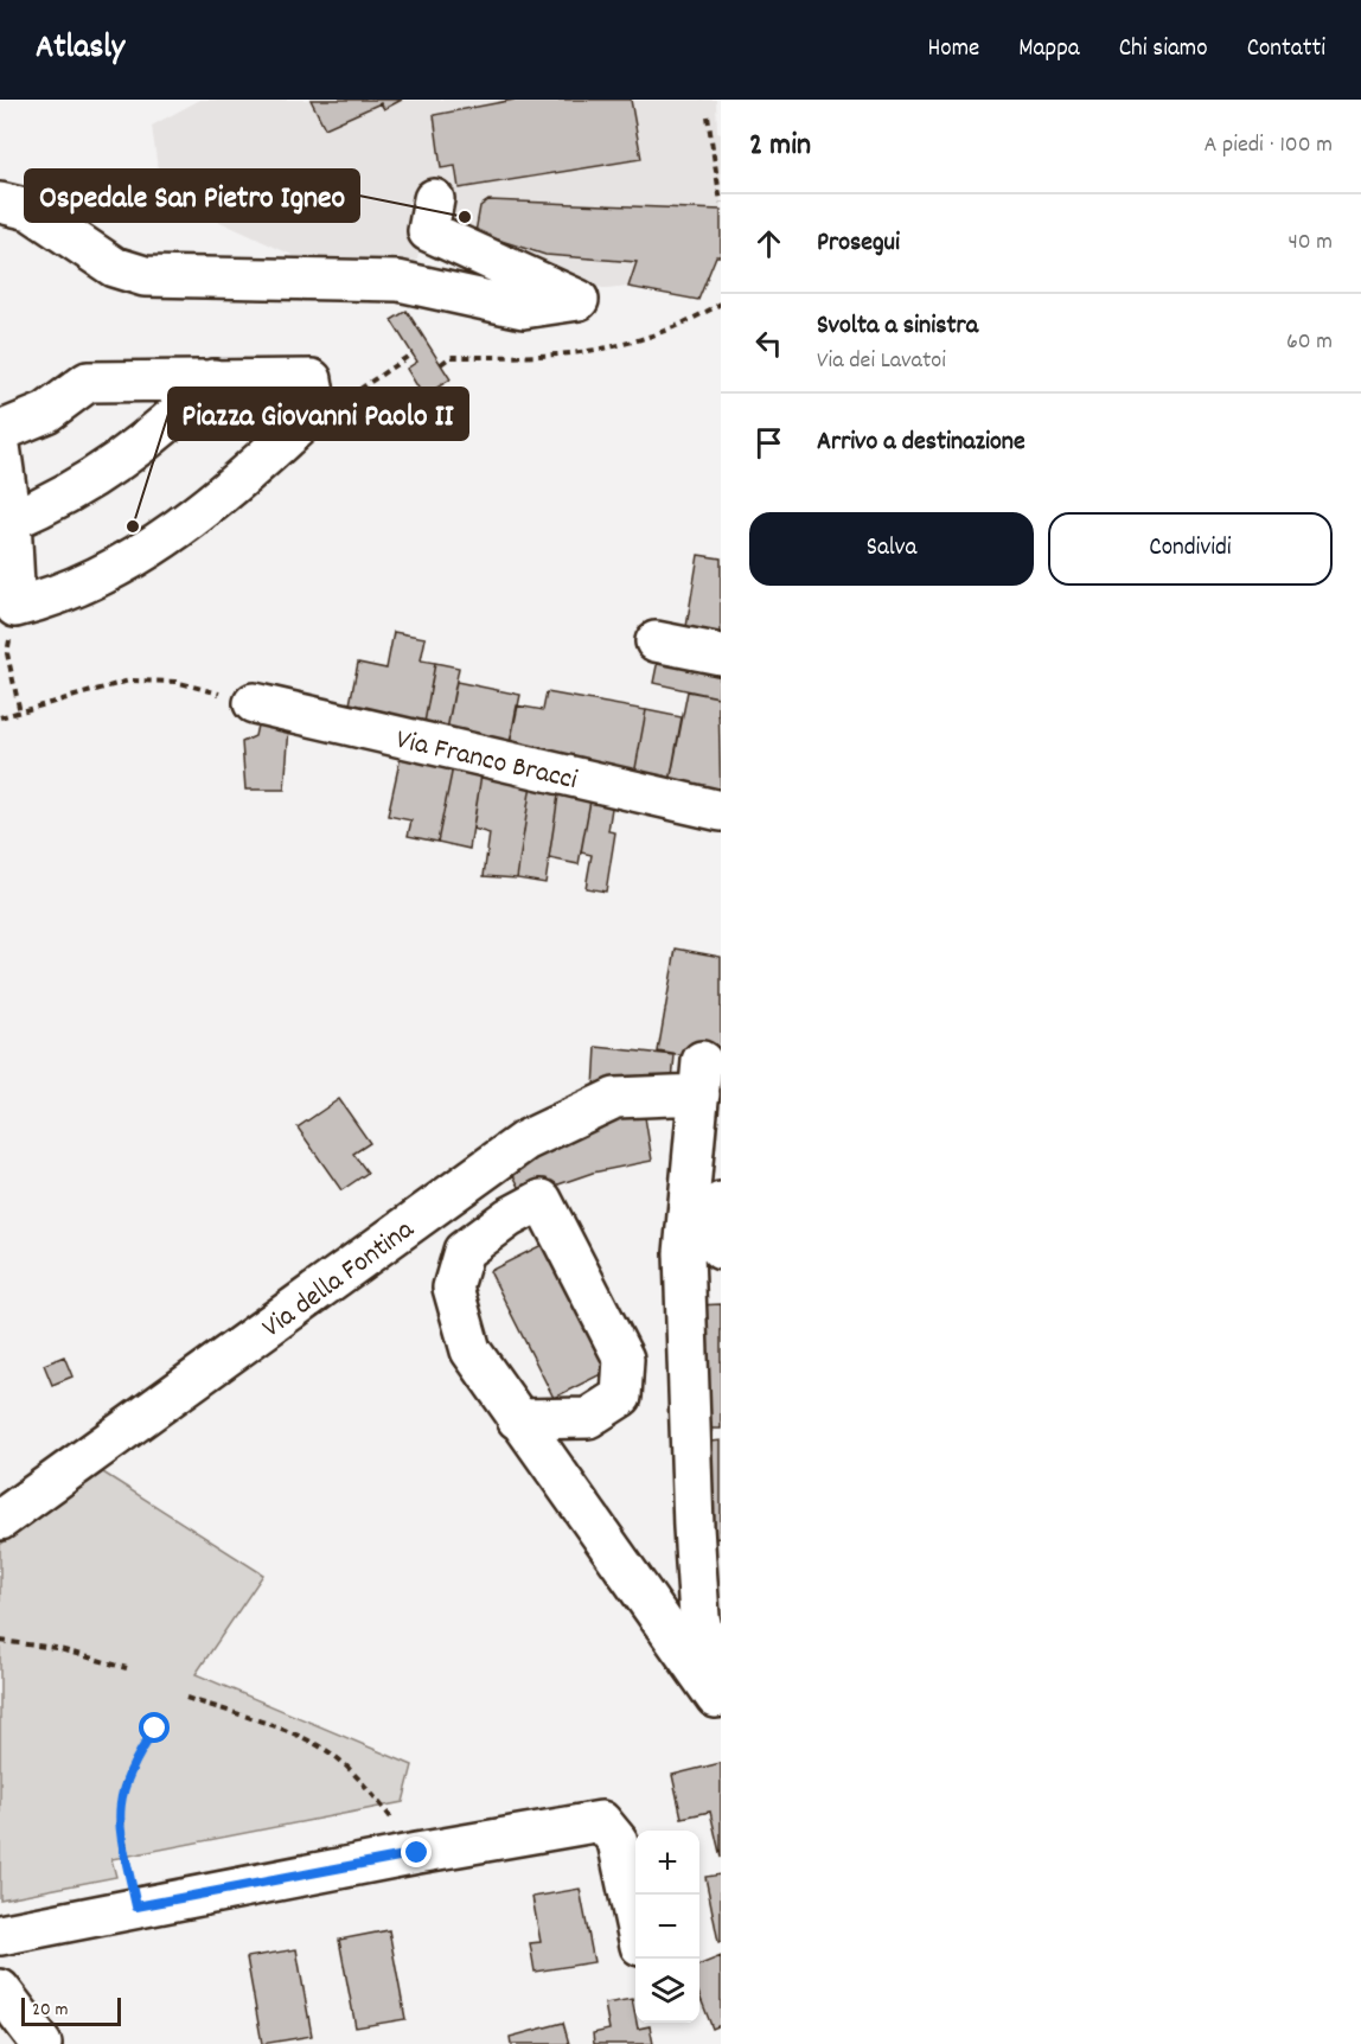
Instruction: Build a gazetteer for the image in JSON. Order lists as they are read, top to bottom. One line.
{"streets":{"street":["Via Franco Bracci","Via della Fontina"]},"places":["Ospedale San Pietro Igneo","Piazza Giovanni Paolo II"],"scale_bar":"20 m","page":{"header":"Atlasly","nav":["Home","Mappa","Chi siamo","Contatti"],"heading":["2 min","A piedi · 100 m"],"list":[["Prosegui","40 m"],["Svolta a sinistra","Via dei Lavatoi","60 m"],"Arrivo a destinazione"],"buttons":["Salva","Condividi"],"map_buttons":["+","−"],"scale":"20 m"}}
